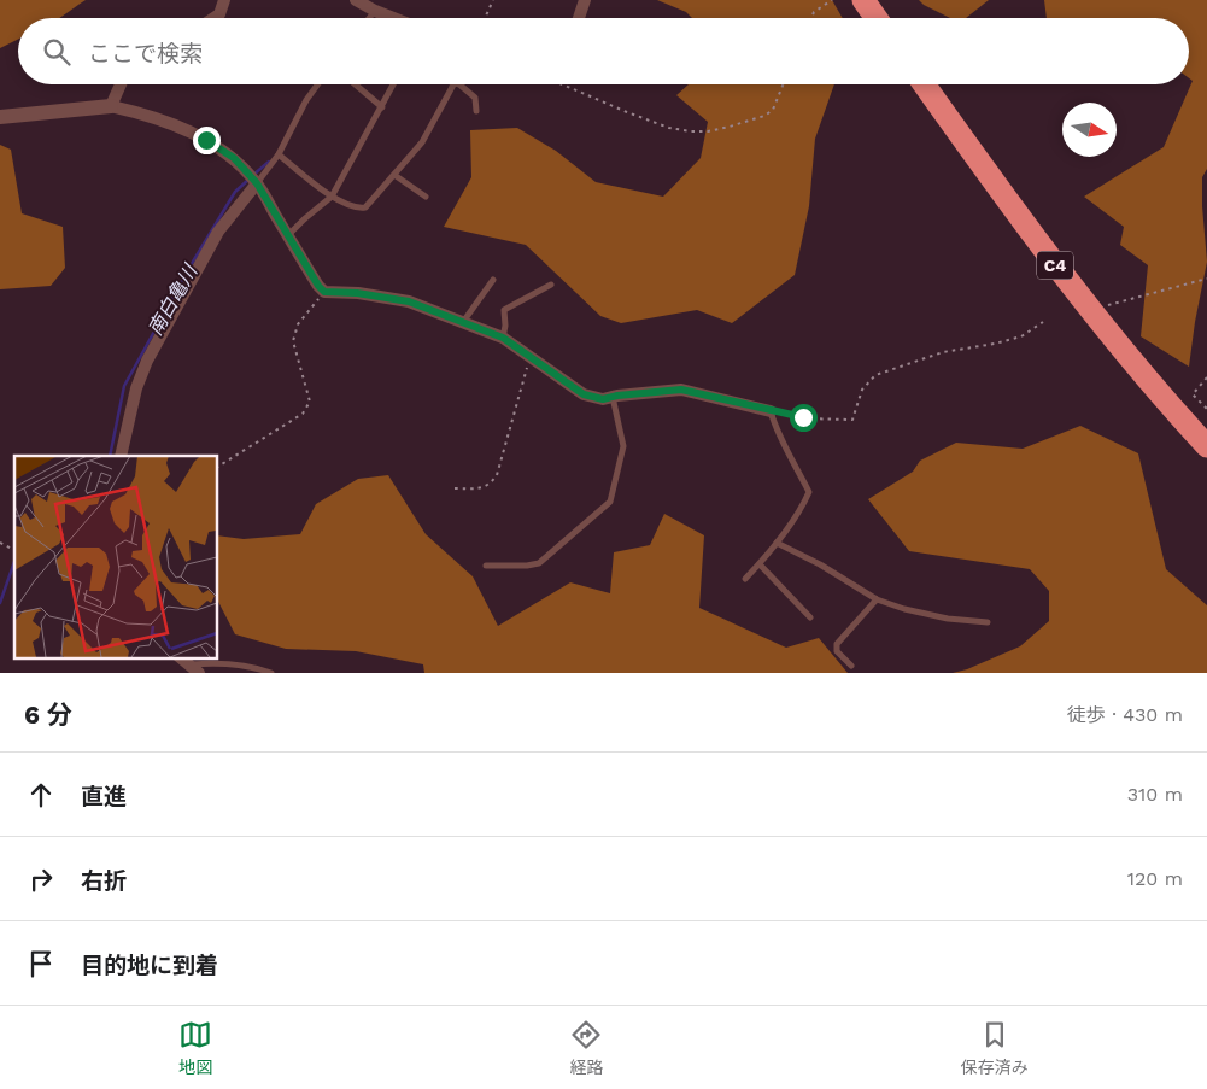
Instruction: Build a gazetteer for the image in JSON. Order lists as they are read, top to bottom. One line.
{"streets":{"highway":["C4"]},"water":["南白亀川"],"north":"right","page":{"search":"ここで検索","heading":["6 分","徒歩 · 430 m"],"list":[["直進","310 m"],["右折","120 m"],"目的地に到着"],"nav":["地図","経路","保存済み"]}}
